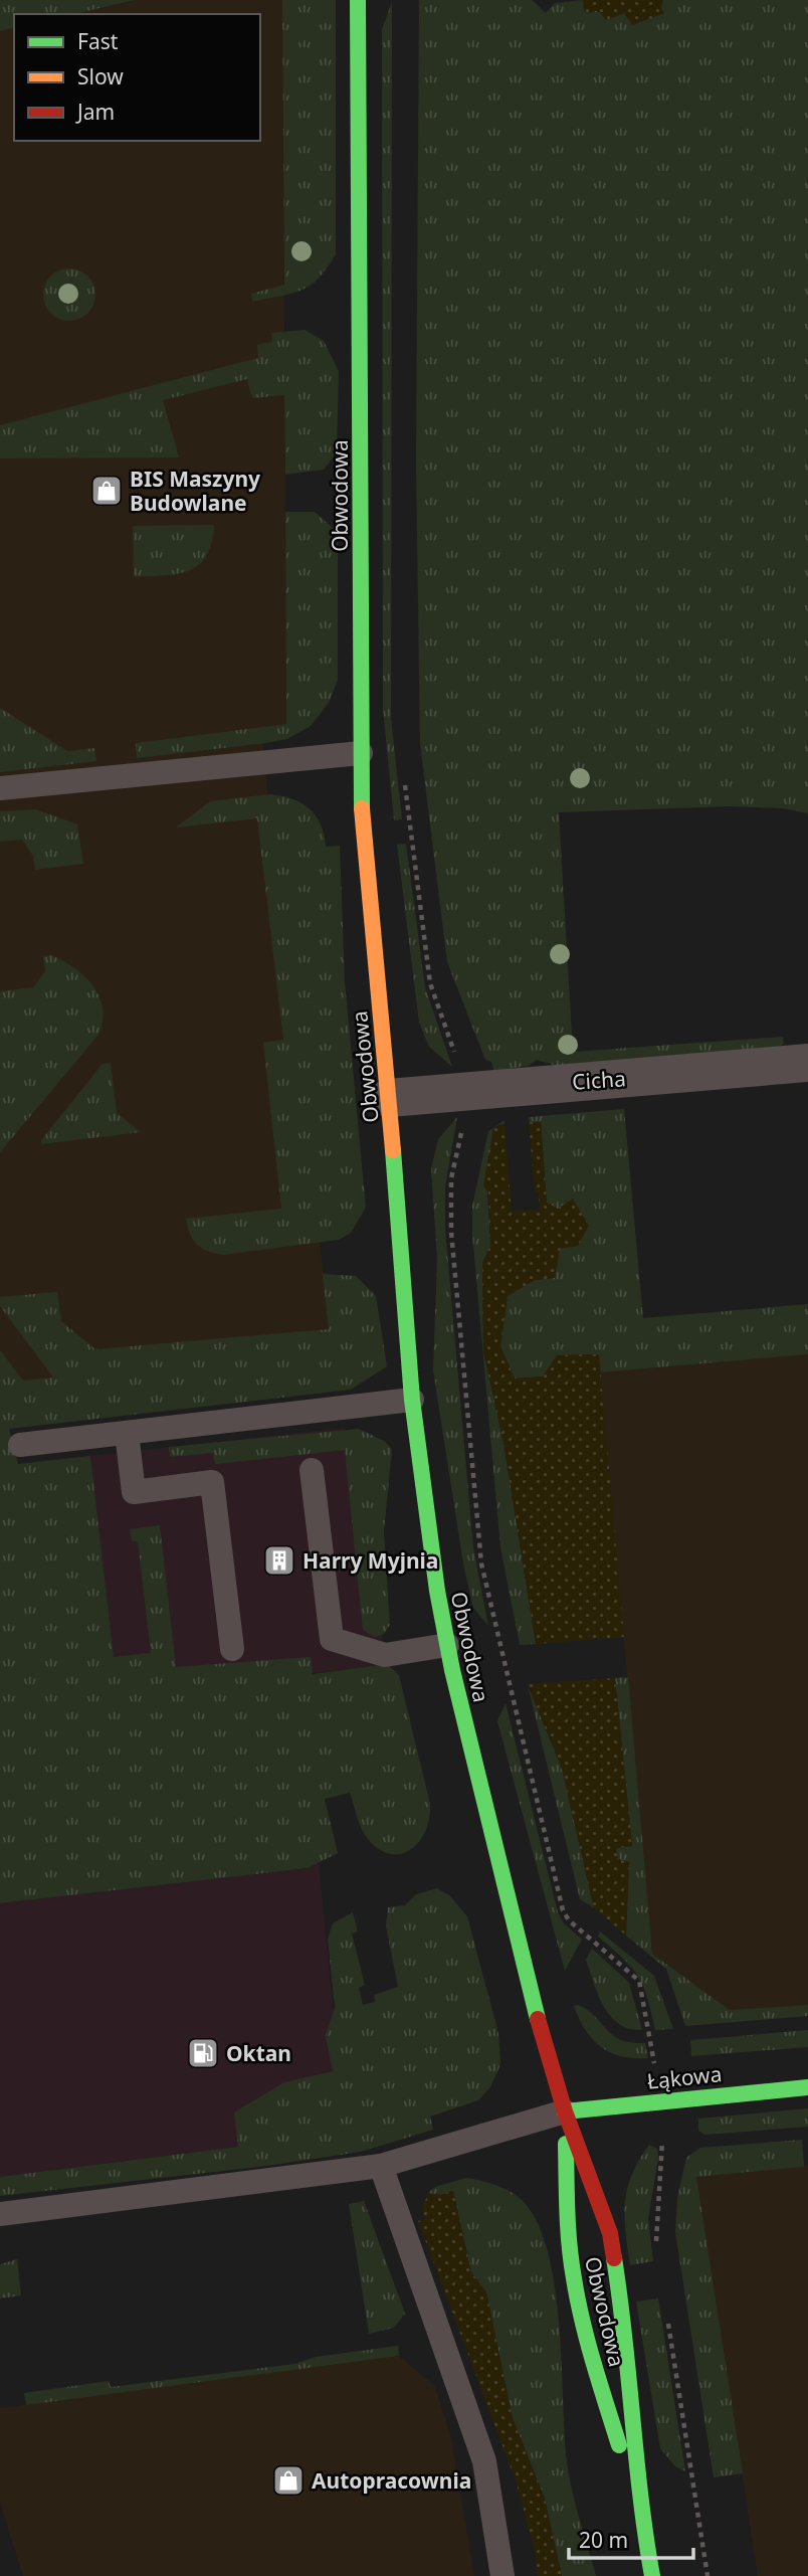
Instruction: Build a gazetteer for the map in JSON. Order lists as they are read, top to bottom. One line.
{"streets":{"main road":["Obwodowa","Łąkowa"],"street":["Cicha"]},"crossings":[["Obwodowa","Cicha"],["Obwodowa","Łąkowa"]],"places":{"shop":["BIS Maszyny Budowlane","Autopracownia"],"building":["Harry Myjnia"],"fuel station":["Oktan"]},"legend":["Fast","Slow","Jam"],"scale_bar":"20 m"}
